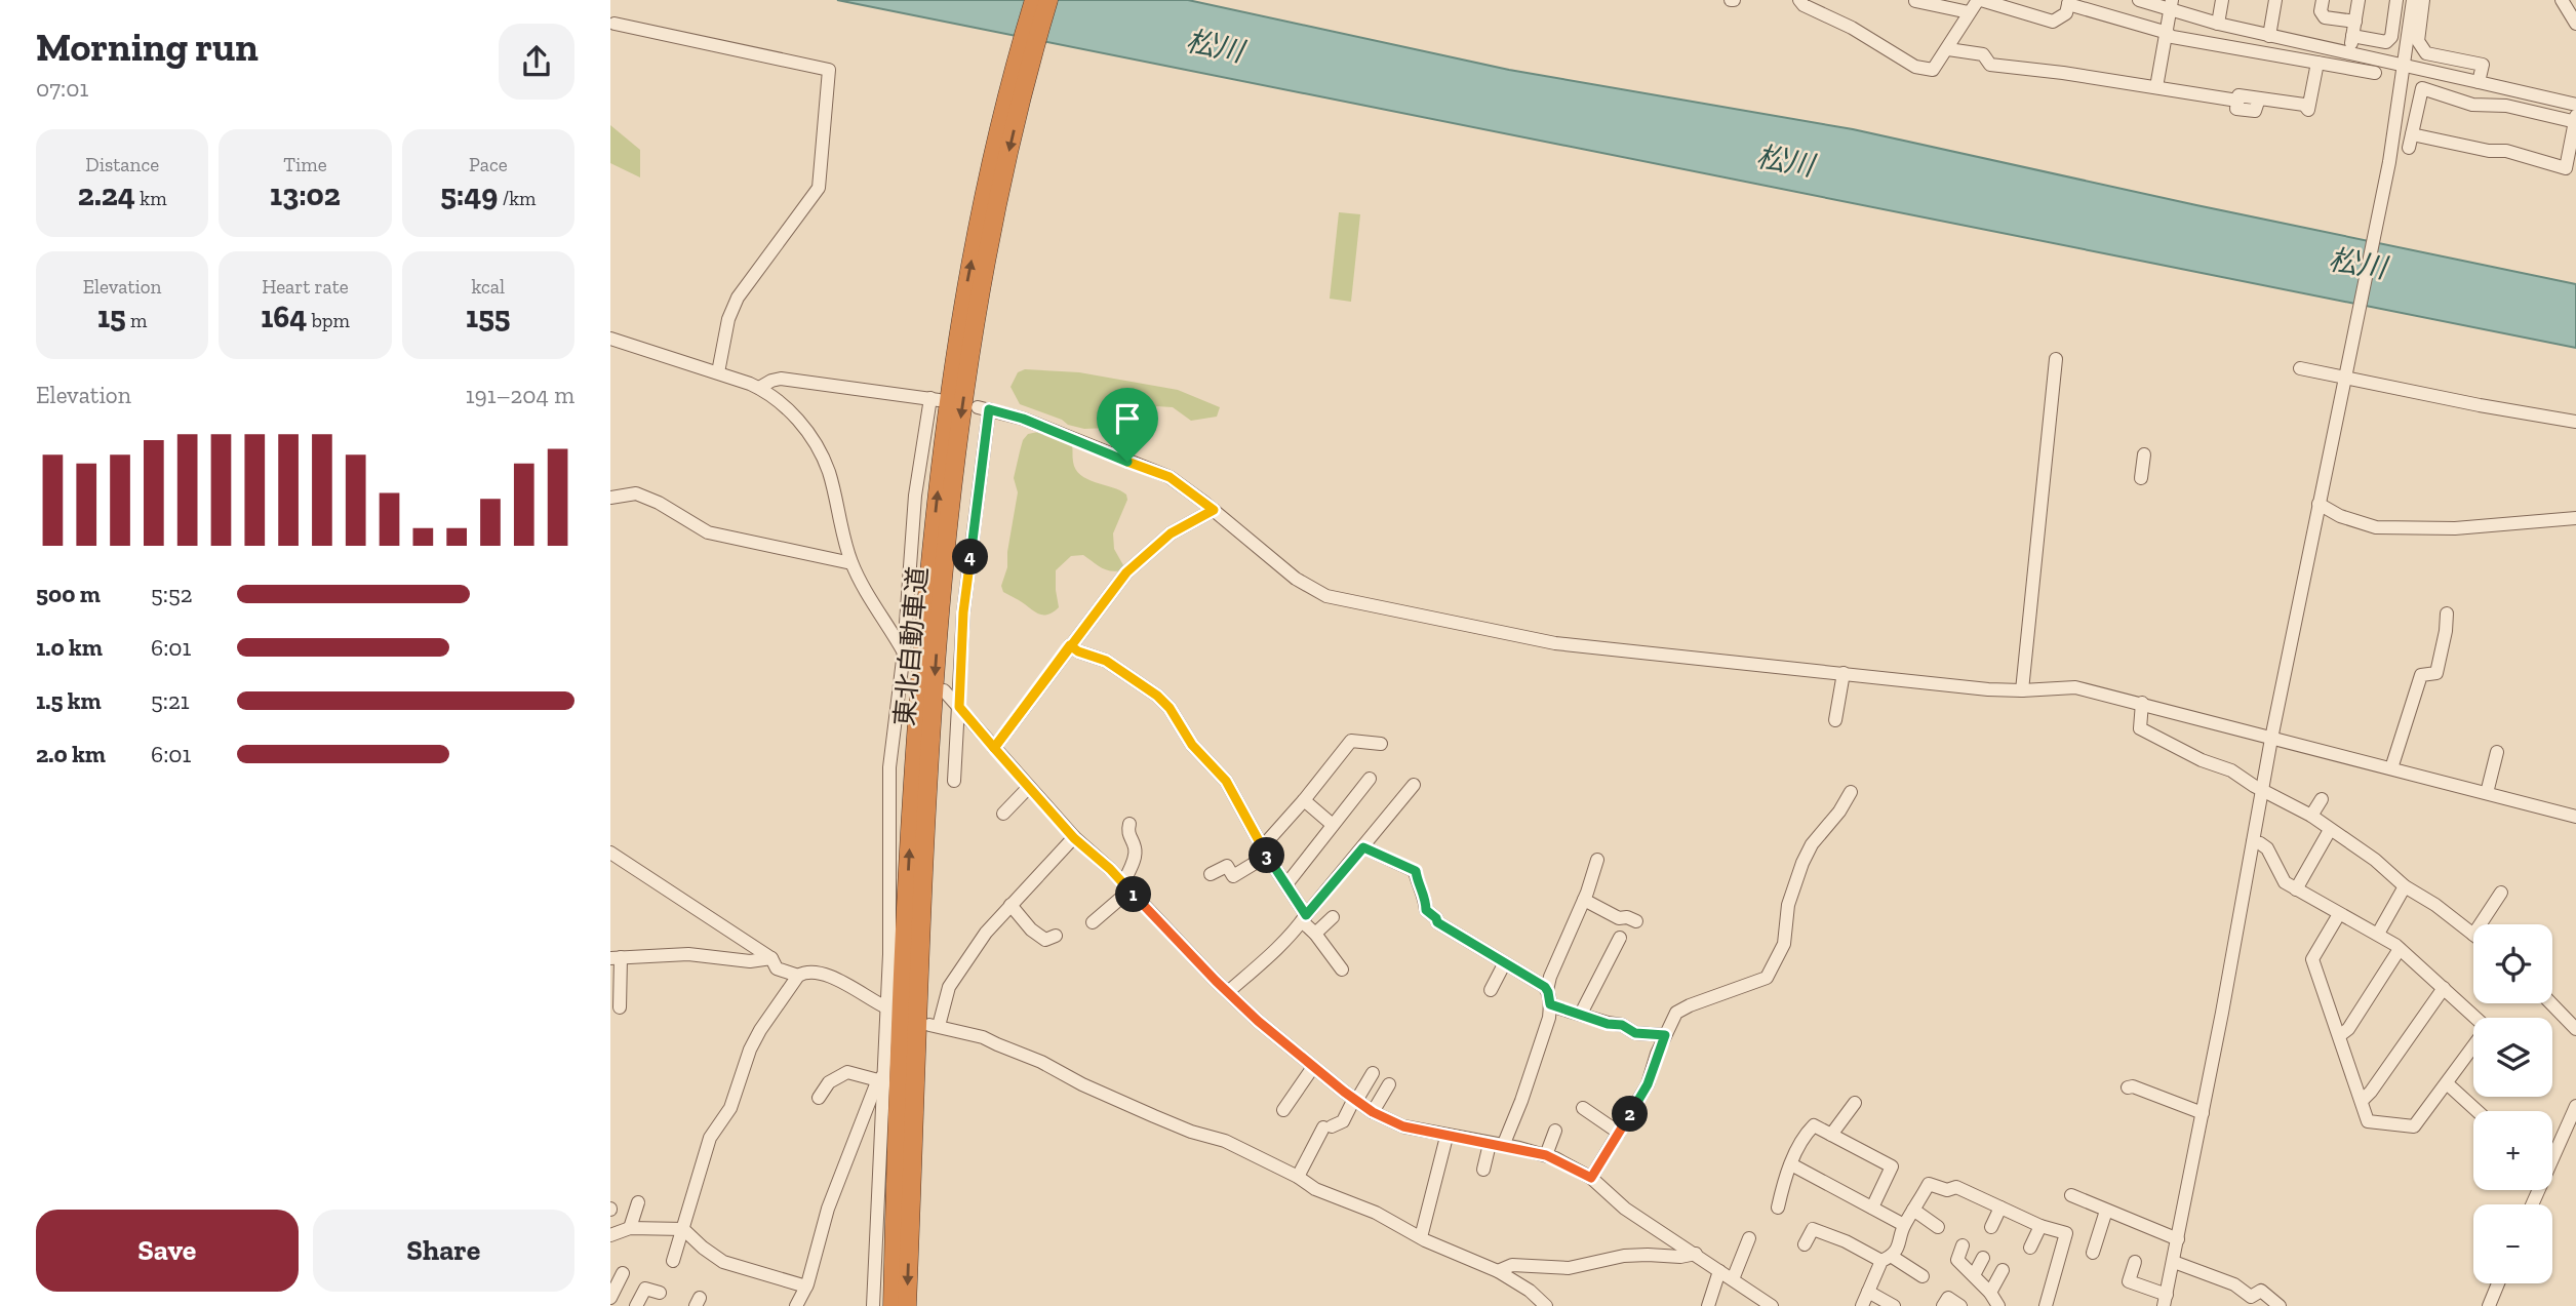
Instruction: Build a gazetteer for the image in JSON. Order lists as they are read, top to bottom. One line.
{"streets":{"highway":["東北自動車道"]},"water":["松川"],"page":{"heading":["Morning run","07:01"],"stats":[["Distance","2.24 km"],["Time","13:02"],["Pace","5:49 /km"],["Elevation","15 m"],["Heart rate","164 bpm"],["kcal","155"]],"chart":["Elevation","191–204 m"],"pins":["4","3","1","2"],"list":[{"name":"500 m","note":"5:52"},{"name":"1.0 km","note":"6:01"},{"name":"1.5 km","note":"5:21"},{"name":"2.0 km","note":"6:01"}],"map_buttons":["+","−"],"buttons":["Save","Share"]}}
